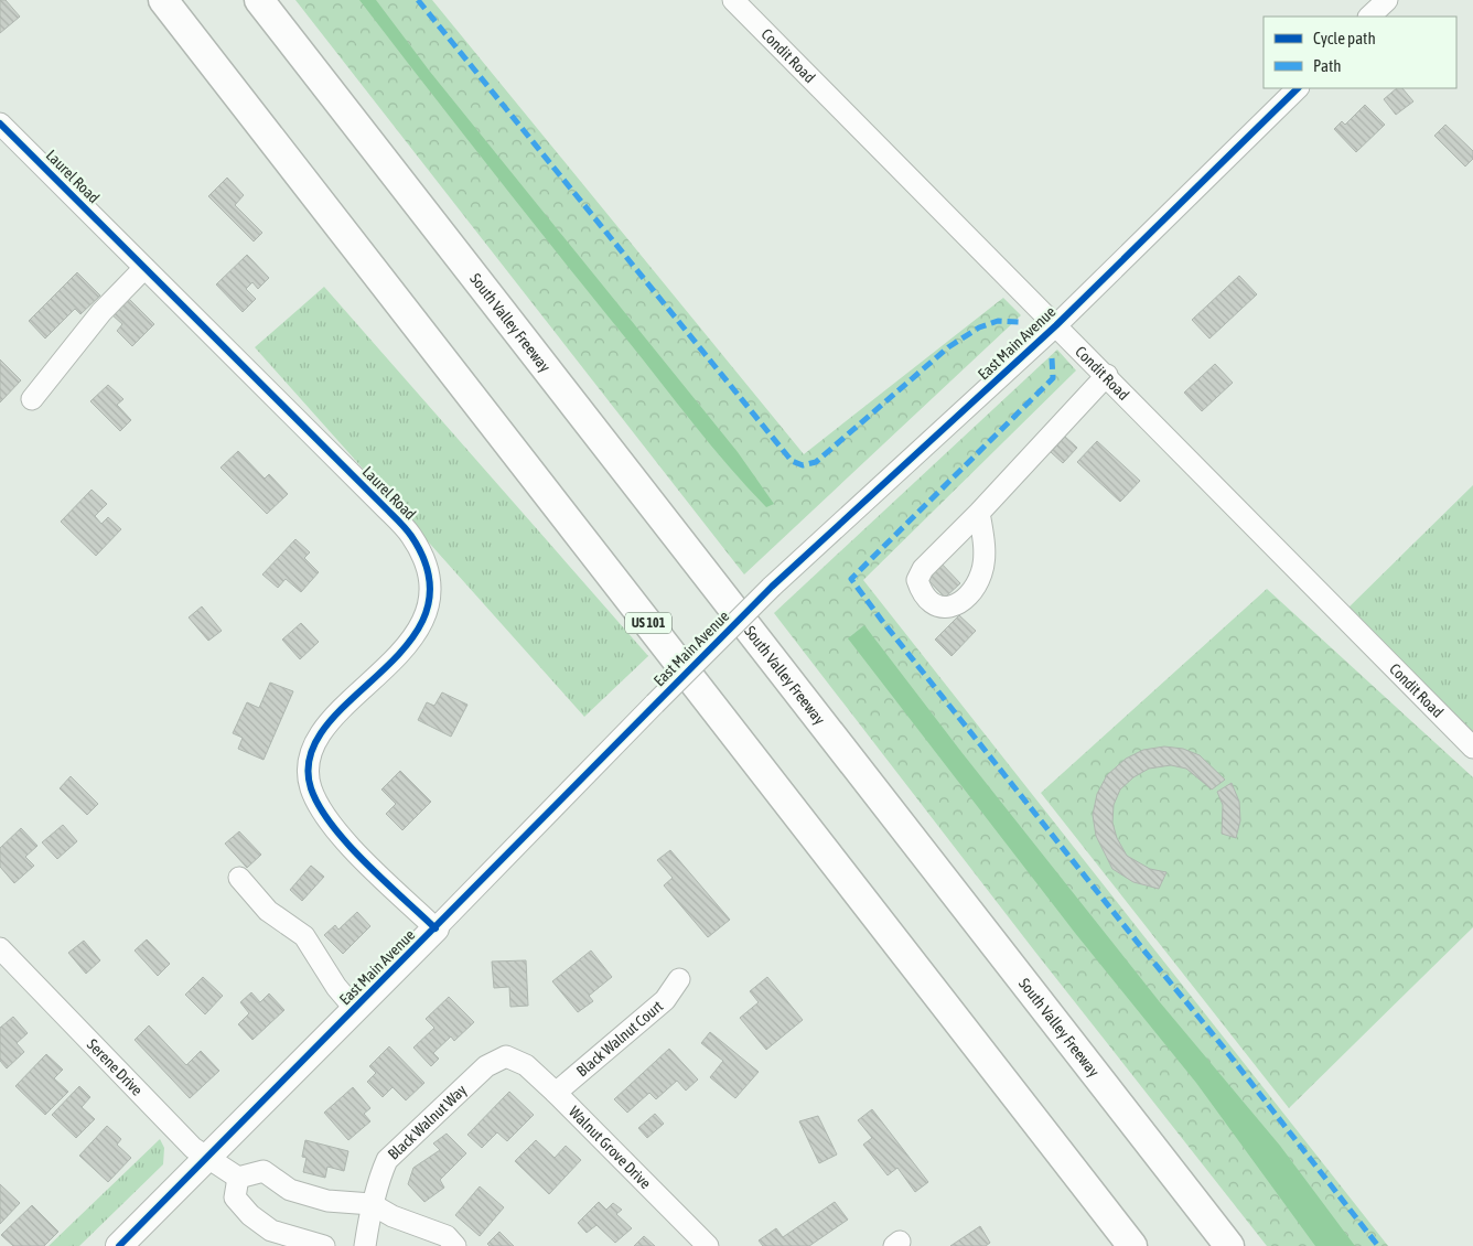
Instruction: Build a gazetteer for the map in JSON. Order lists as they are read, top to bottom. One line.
{"streets":{"highway":["South Valley Freeway","US 101"],"main road":["East Main Avenue"],"street":["Condit Road","Laurel Road","Black Walnut Court","Serene Drive","Black Walnut Way","Walnut Grove Drive"]},"crossings":[["Condit Road","East Main Avenue"],["Laurel Road","East Main Avenue"],["East Main Avenue","Serene Drive"],["Black Walnut Court","Walnut Grove Drive"],["Black Walnut Way","Walnut Grove Drive"]],"legend":["Cycle path","Path"]}
